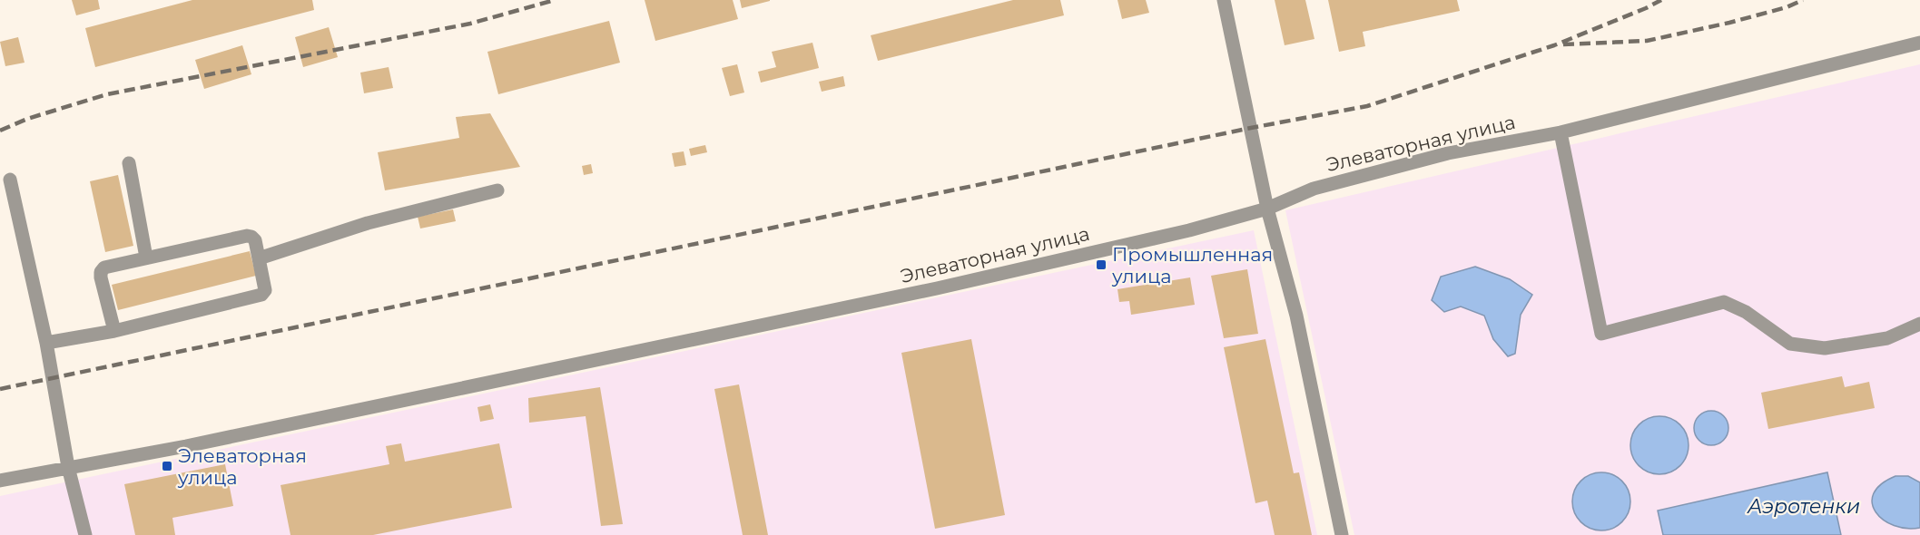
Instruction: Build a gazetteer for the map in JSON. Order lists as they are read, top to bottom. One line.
{"streets":{"street":["Элеваторная улица"]},"water":["Аэротенки"],"places":{"transit":["Промышленная улица","Элеваторная улица"]}}
